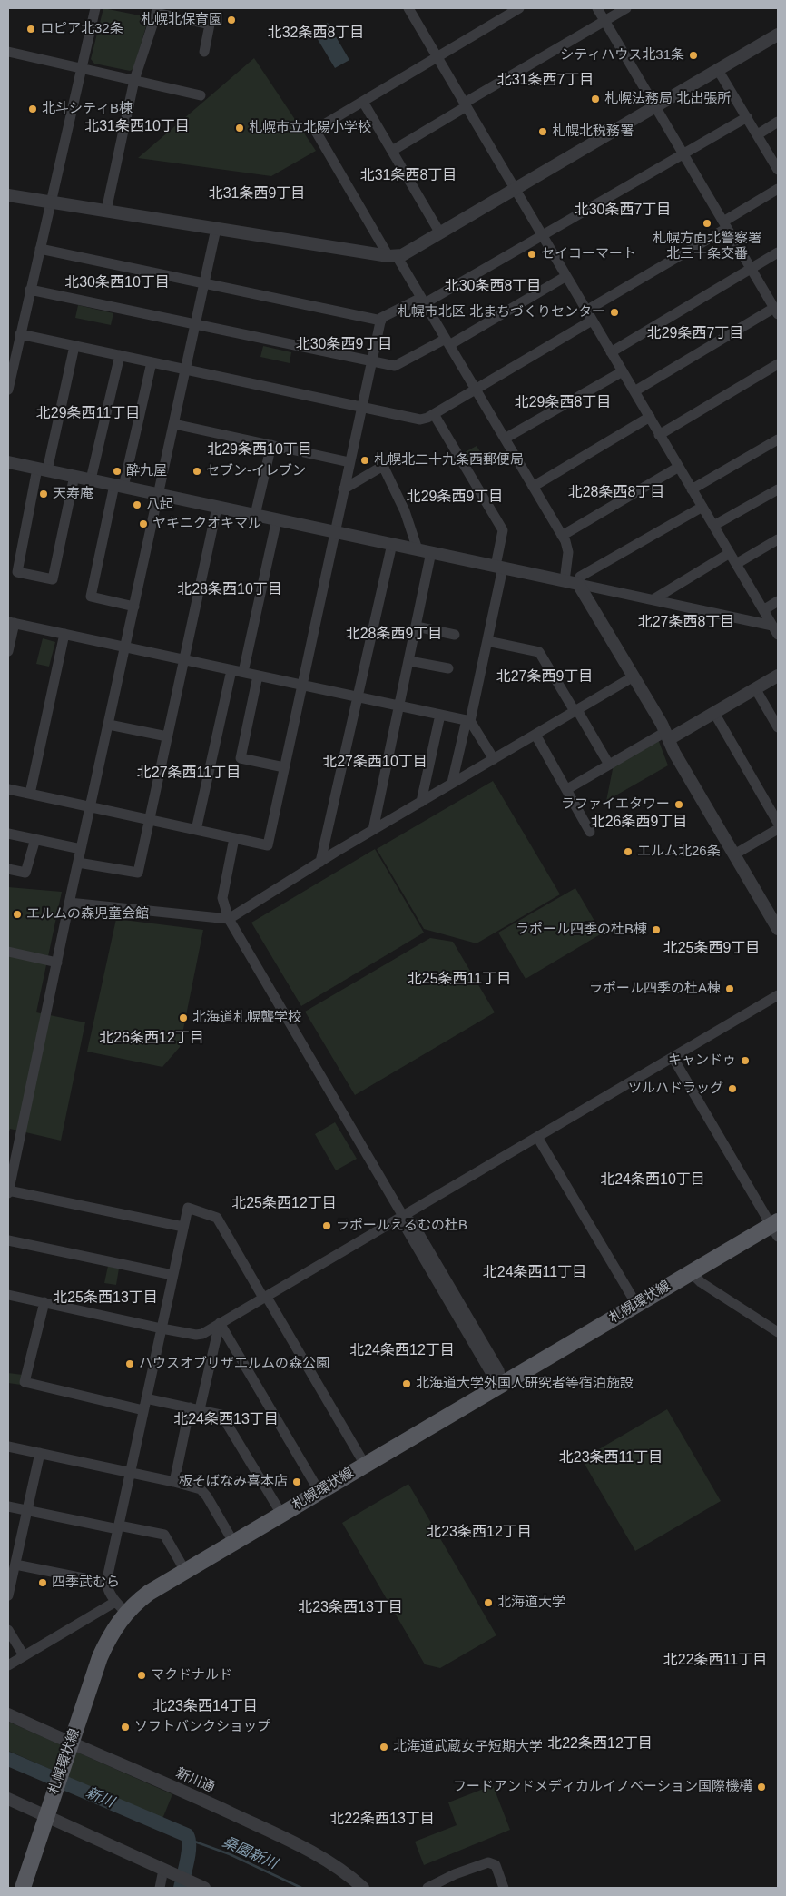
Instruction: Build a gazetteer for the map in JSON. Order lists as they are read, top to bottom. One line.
{"streets":{"main road":["札幌環状線"],"street":["新川通"]},"crossings":[["札幌環状線","新川通"]],"districts":["北32条西8丁目","北31条西7丁目","北31条西10丁目","北31条西8丁目","北31条西9丁目","北30条西7丁目","北30条西10丁目","北30条西8丁目","北29条西7丁目","北30条西9丁目","北29条西8丁目","北29条西11丁目","北29条西10丁目","北28条西8丁目","北29条西9丁目","北28条西10丁目","北27条西8丁目","北28条西9丁目","北27条西9丁目","北27条西10丁目","北27条西11丁目","北26条西9丁目","北25条西9丁目","北25条西11丁目","北26条西12丁目","北24条西10丁目","北25条西12丁目","北24条西11丁目","北25条西13丁目","北24条西12丁目","北24条西13丁目","北23条西11丁目","北23条西12丁目","北23条西13丁目","北22条西11丁目","北23条西14丁目","北22条西12丁目","北22条西13丁目"],"water":["新川","桑園新川"],"places":["札幌北保育園","ロピア北32条","シティハウス北31条","札幌法務局 北出張所","北斗シティB棟","札幌市立北陽小学校","札幌北税務署","札幌方面北警察署 北三十条交番","セイコーマート","札幌市北区 北まちづくりセンター","札幌北二十九条西郵便局","酔九屋","セブン-イレブン","天寿庵","八起","ヤキニクオキマル","ラファイエタワー","エルム北26条","エルムの森児童会館","ラポール四季の杜B棟","ラポール四季の杜A棟","北海道札幌聾学校","キャンドゥ","ツルハドラッグ","ラポールえるむの杜B","ハウスオブリザエルムの森公園","北海道大学外国人研究者等宿泊施設","板そばなみ喜本店","四季武むら","北海道大学","マクドナルド","ソフトバンクショップ","北海道武蔵女子短期大学","フードアンドメディカルイノベーション国際機構"]}
